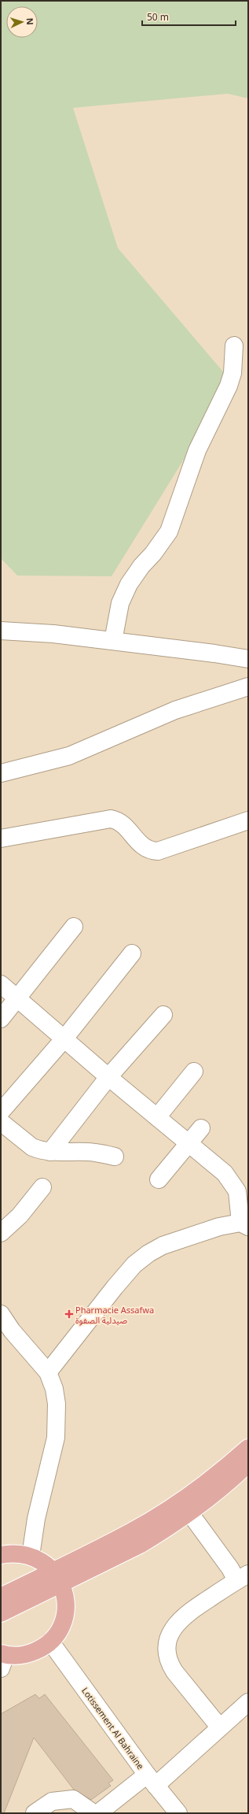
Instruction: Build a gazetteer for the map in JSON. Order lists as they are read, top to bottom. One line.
{"streets":{"street":["Lotissement Al Bahraine"]},"places":{"health":["Pharmacie Assafwa صيدلية الصفوة"]},"scale_bar":"50 m","north":"right"}
